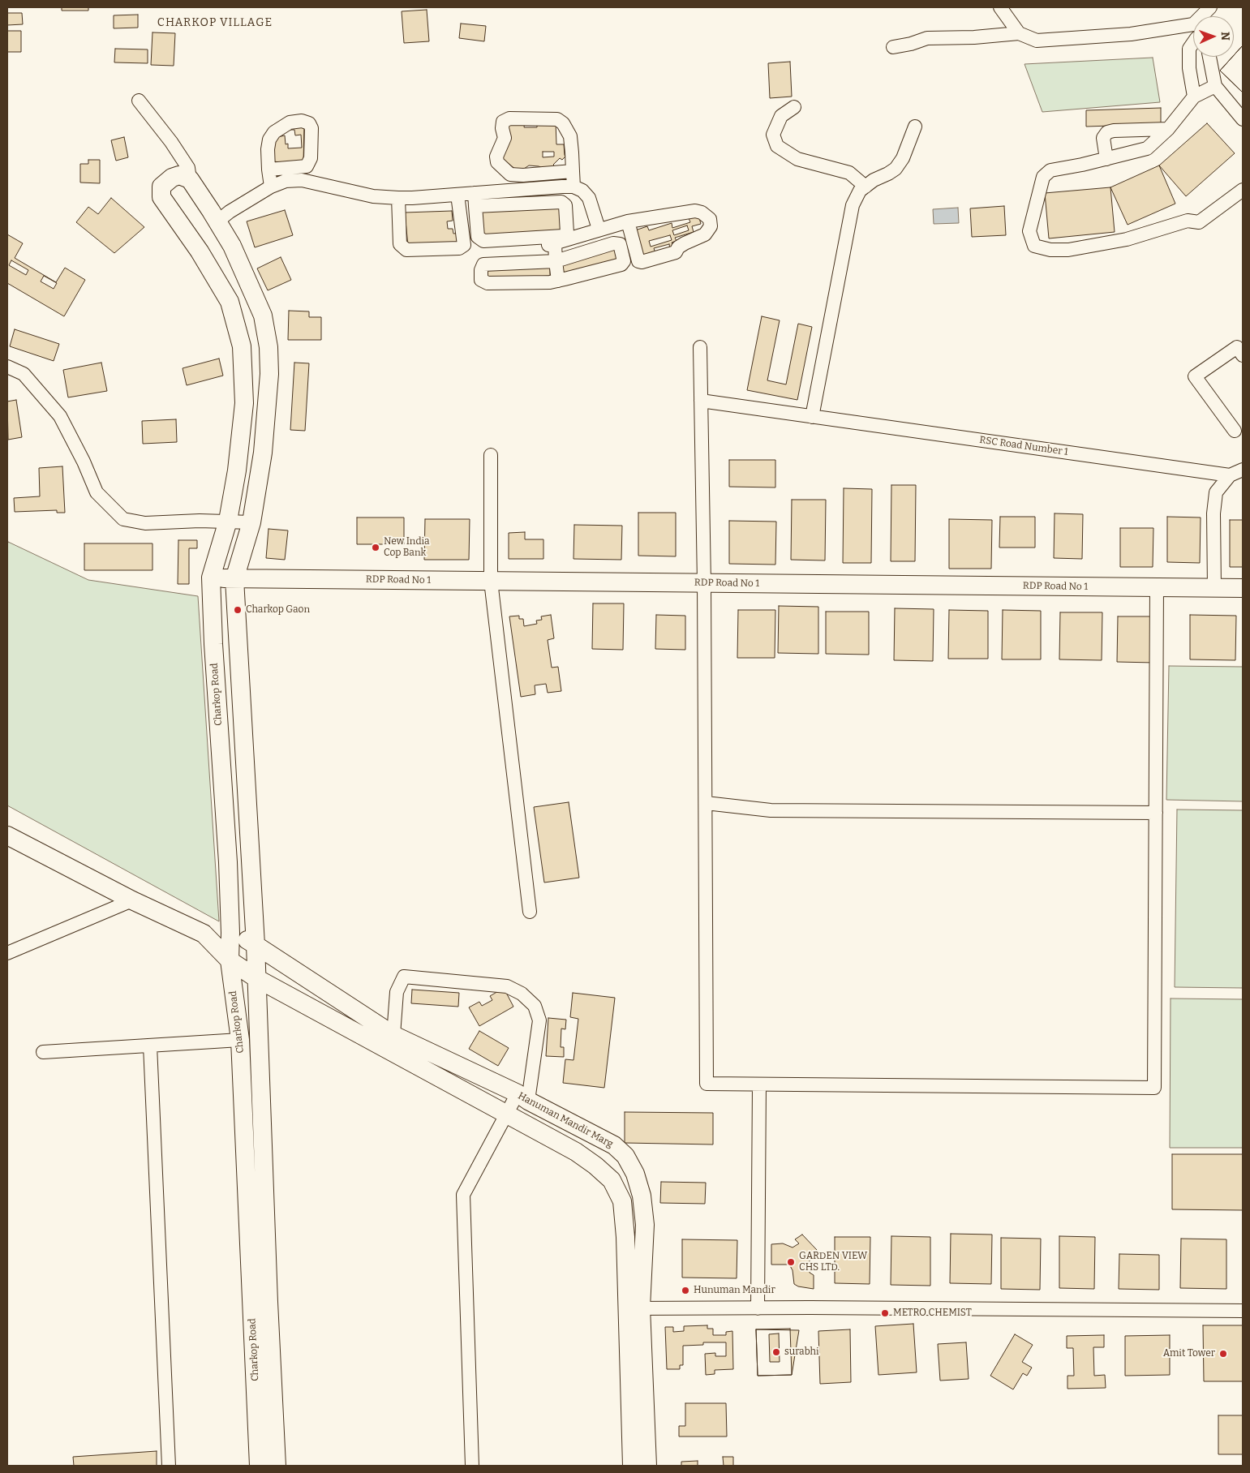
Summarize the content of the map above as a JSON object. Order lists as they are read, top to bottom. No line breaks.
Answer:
{"streets":{"street":["RSC Road Number 1","RDP Road No 1","Charkop Road","Hanuman Mandir Marg"]},"crossings":[["RDP Road No 1","Charkop Road"],["Charkop Road","Hanuman Mandir Marg"]],"districts":["CHARKOP VILLAGE"],"places":["New India Cop Bank","Charkop Gaon","GARDEN VIEW CHS LTD.","Hunuman Mandir","METRO CHEMIST","surabhi","Amit Tower"],"north":"right"}
